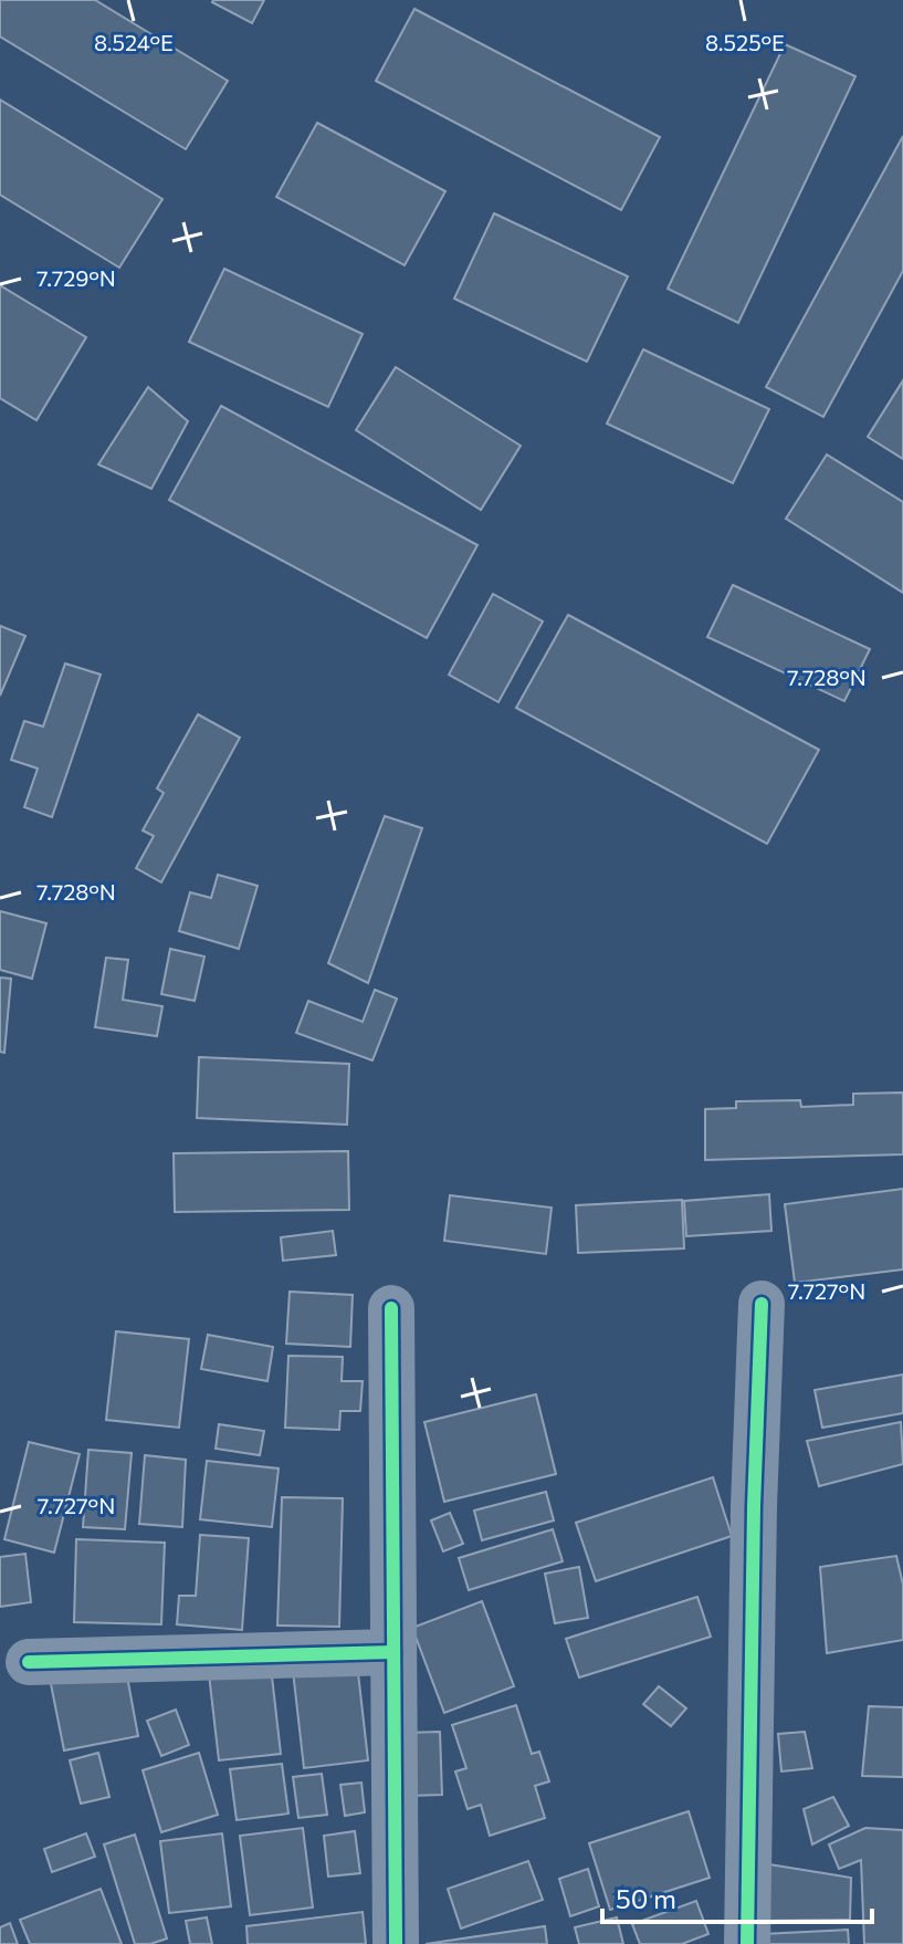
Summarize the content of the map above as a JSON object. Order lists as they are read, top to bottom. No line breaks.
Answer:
{"scale_bar":"50 m","coordinates":["8.524°E","8.525°E","7.729°N","7.728°N","7.727°N"]}
